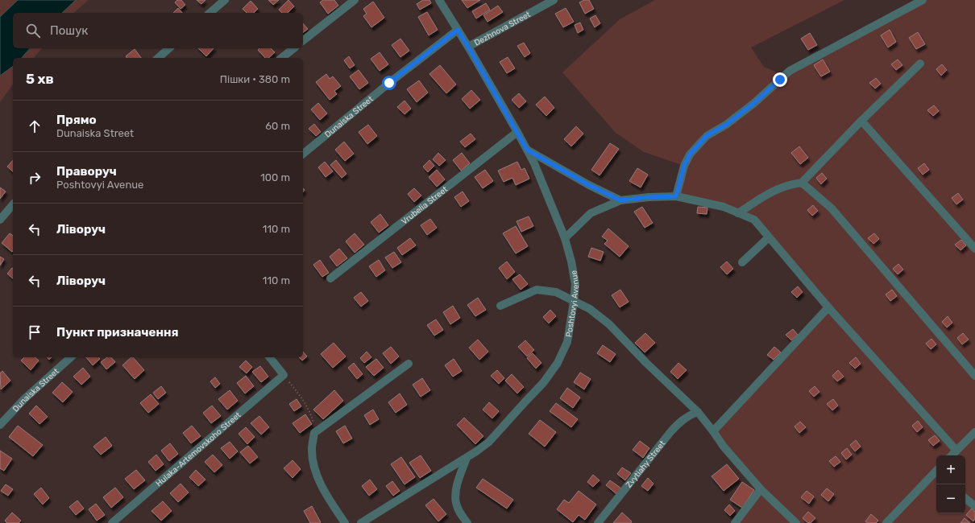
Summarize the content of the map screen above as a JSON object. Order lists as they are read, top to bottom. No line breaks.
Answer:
{"streets":{"street":["Dezhnova Street","Dunaiska Street","Vrubelia Street","Poshtovyi Avenue","Hulaka-Artemovskoho Street","Zvytiahy Street"]},"crossings":[["Dezhnova Street","Poshtovyi Avenue"],["Dunaiska Street","Poshtovyi Avenue"],["Vrubelia Street","Poshtovyi Avenue"]],"page":{"search":"Пошук","heading":["5 хв","Пішки · 380 m"],"list":[["Прямо","Dunaiska Street","60 m"],["Праворуч","Poshtovyi Avenue","100 m"],["Ліворуч","110 m"],["Ліворуч","110 m"],"Пункт призначення"],"map_buttons":["+","−"]}}
